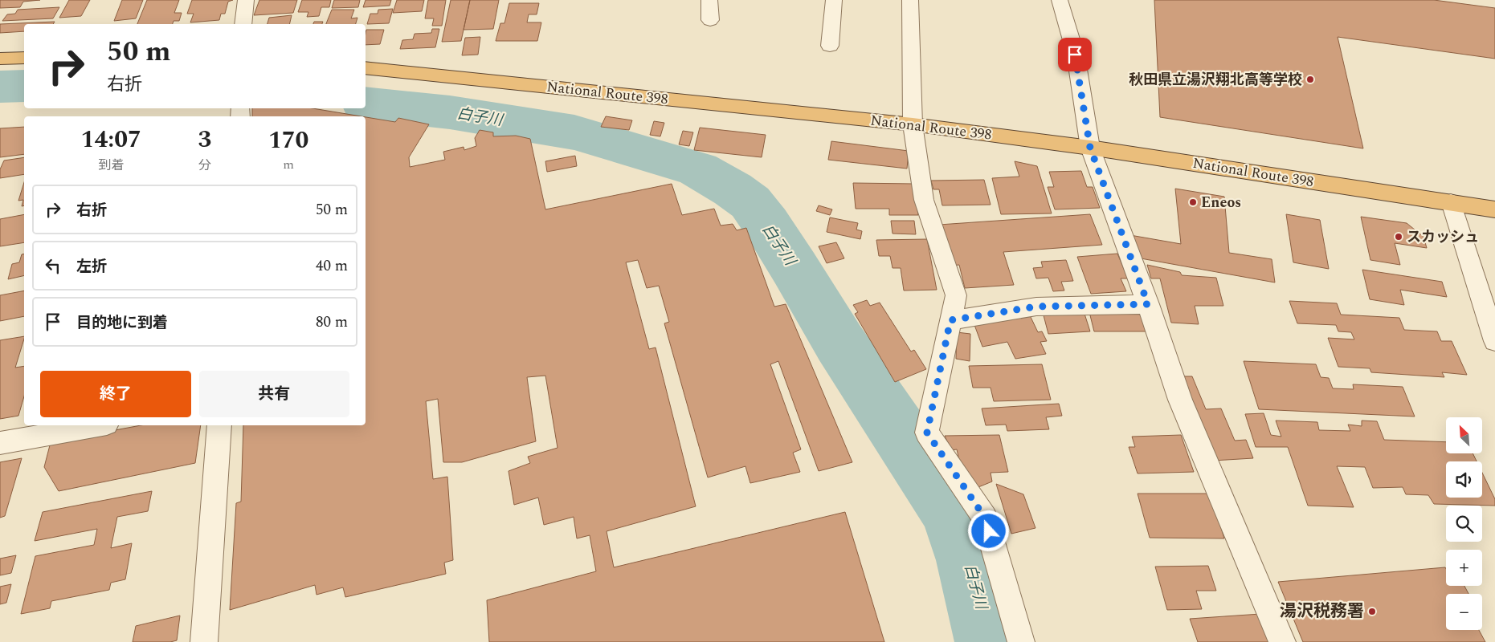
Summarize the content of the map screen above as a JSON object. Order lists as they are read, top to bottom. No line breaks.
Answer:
{"streets":{"highway":["National Route 398"]},"water":["白子川"],"places":["秋田県立湯沢翔北高等学校","Eneos","スカッシュ","湯沢税務署"],"north":"top left","page":{"turn":["50 m","右折"],"eta":["14:07","到着","3","分","170","m"],"list":[{"name":"右折","value":"50 m"},{"name":"左折","value":"40 m"},{"name":"目的地に到着","value":"80 m"}],"buttons":["終了","共有"],"map_buttons":["+","−"]}}
